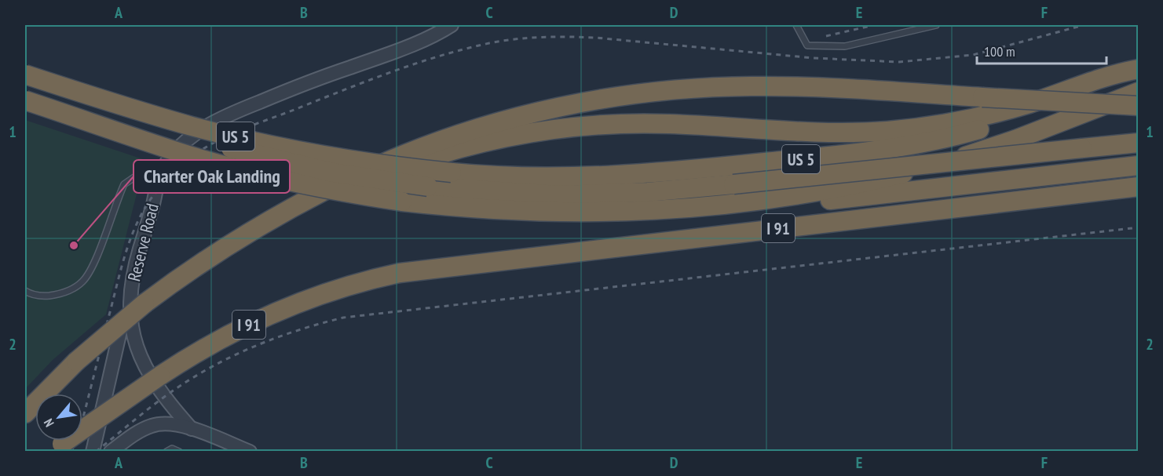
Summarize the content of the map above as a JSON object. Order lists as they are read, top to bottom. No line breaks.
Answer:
{"streets":{"highway":["US 5","I 91"],"street":["Reserve Road"]},"places":["Charter Oak Landing"],"scale_bar":"100 m","north":"bottom left","grid":{"columns":["A","B","C","D","E","F"],"rows":["1","2"]}}
